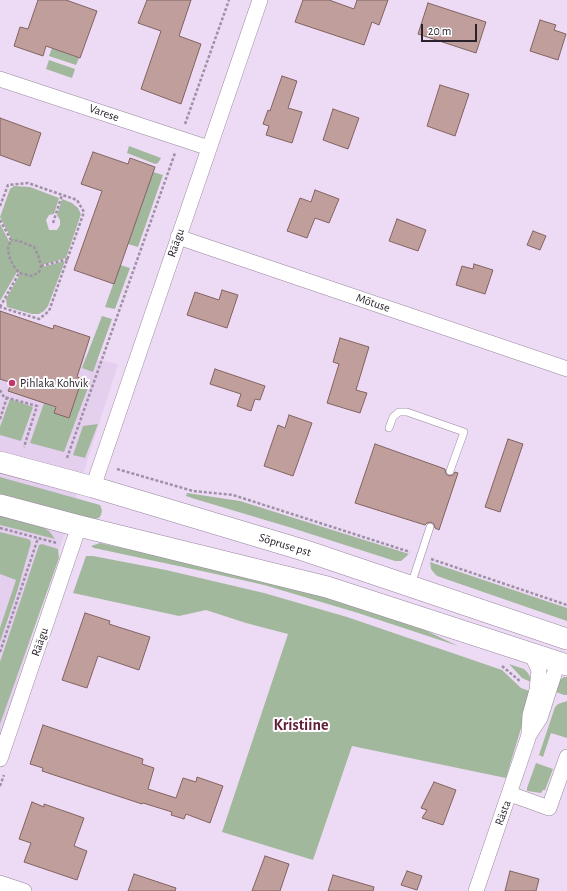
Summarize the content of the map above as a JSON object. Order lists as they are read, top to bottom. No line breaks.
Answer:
{"streets":{"main road":["Sõpruse pst"],"street":["Varese","Räägu","Mõtuse","Rästa"]},"crossings":[["Varese","Räägu"],["Räägu","Mõtuse"],["Räägu","Sõpruse pst"]],"districts":["Kristiine"],"places":["Pihlaka Kohvik"],"scale_bar":"20 m"}
